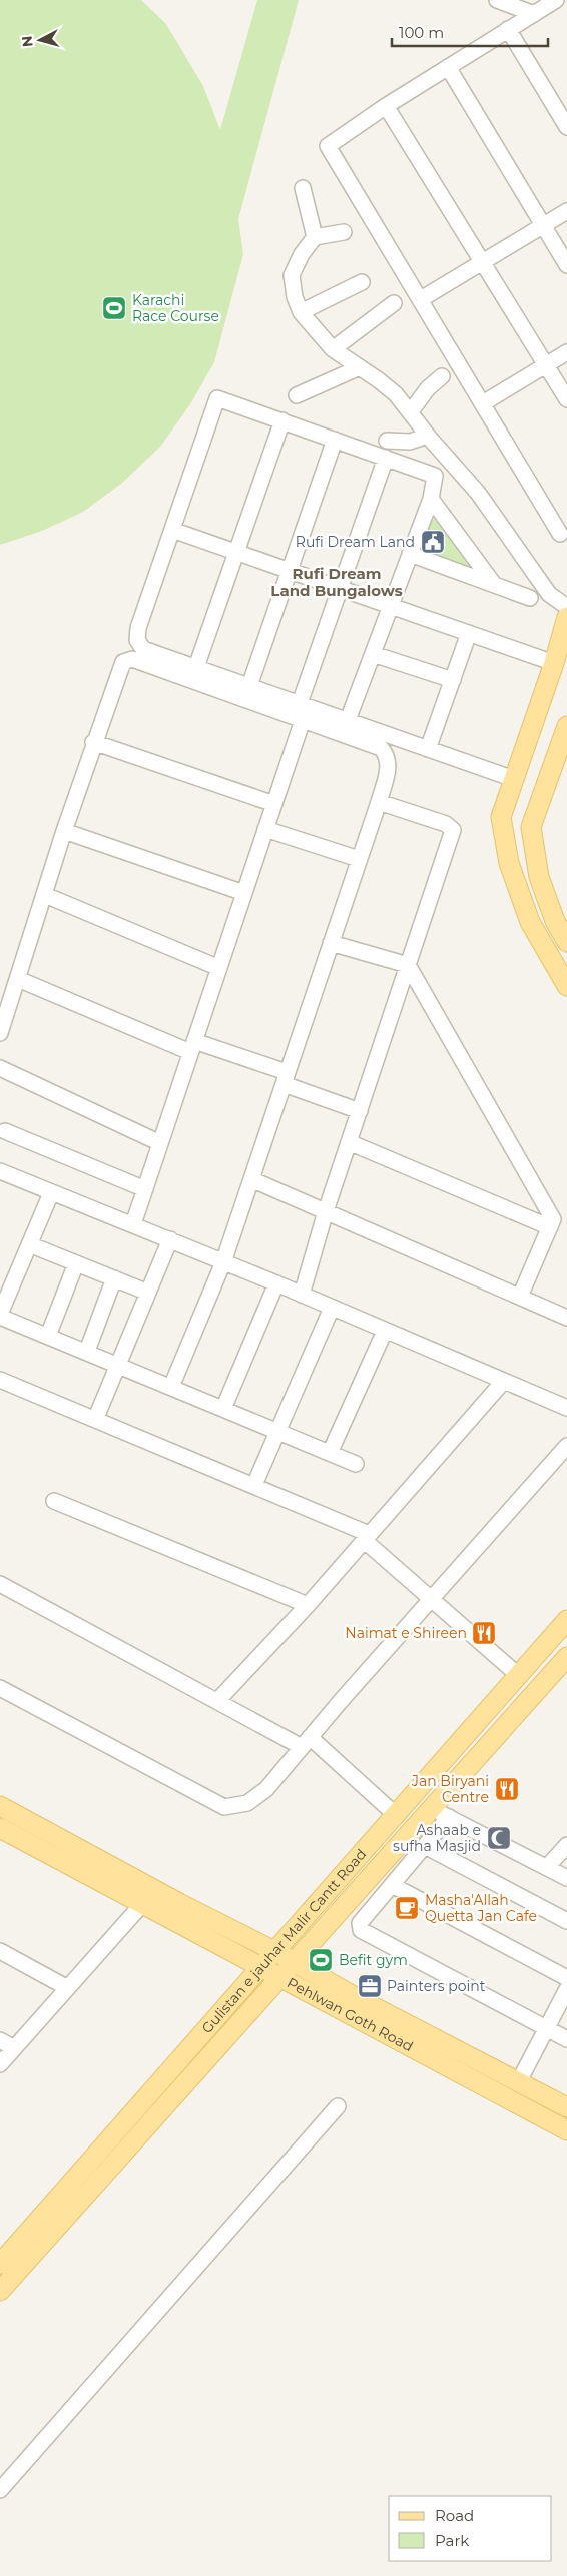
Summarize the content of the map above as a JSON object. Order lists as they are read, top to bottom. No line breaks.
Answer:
{"streets":{"main road":["Gulistan e jauhar Malir Cantt Road","Pehlwan Goth Road"]},"crossings":[["Gulistan e jauhar Malir Cantt Road","Pehlwan Goth Road"]],"districts":["Rufi Dream Land Bungalows"],"places":{"sports":["Karachi Race Course","Befit gym"],"public building":["Rufi Dream Land"],"restaurant":["Naimat e Shireen","Jan Biryani Centre"],"mosque":["Ashaab e sufha Masjid"],"cafe":["Masha'Allah Quetta Jan Cafe"],"office":["Painters point"]},"legend":["Road","Park"],"scale_bar":"100 m","north":"left"}
